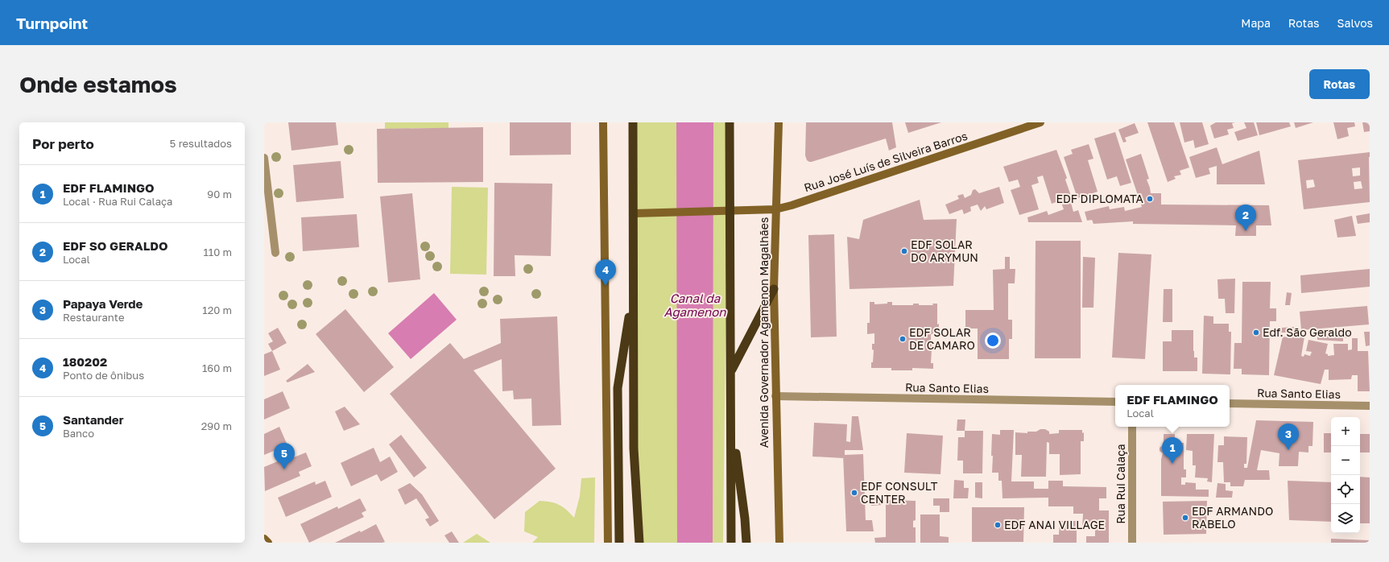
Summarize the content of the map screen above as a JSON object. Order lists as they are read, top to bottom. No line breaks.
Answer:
{"streets":{"main road":["Rua José Luís de Silveira Barros","Avenida Governador Agamenon Magalhães"],"street":["Rua Santo Elias","Rua Rui Calaça"]},"crossings":[["Rua José Luís de Silveira Barros","Avenida Governador Agamenon Magalhães"],["Avenida Governador Agamenon Magalhães","Rua Santo Elias"]],"water":["Canal da Agamenon"],"places":["EDF DIPLOMATA","EDF SOLAR DO ARYMUN","Edf. São Geraldo","EDF SOLAR DE CAMARO","EDF CONSULT CENTER","EDF ARMANDO RABELO","EDF ANAI VILLAGE"],"page":{"header":"Turnpoint","nav":["Mapa","Rotas","Salvos"],"buttons":"Rotas","title":"Onde estamos","heading":["Por perto","5 resultados"],"list":[{"mark":"1","name":"EDF FLAMINGO","note":"Local · Rua Rui Calaça","value":"90 m"},{"mark":"2","name":"EDF SO GERALDO","note":"Local","value":"110 m"},{"mark":"3","name":"Papaya Verde","note":"Restaurante","value":"120 m"},{"mark":"4","name":"180202","note":"Ponto de ônibus","value":"160 m"},{"mark":"5","name":"Santander","note":"Banco","value":"290 m"}],"pins":["2","4","3","1","5"],"popup":["EDF FLAMINGO","Local"],"map_buttons":["+","−"]}}
